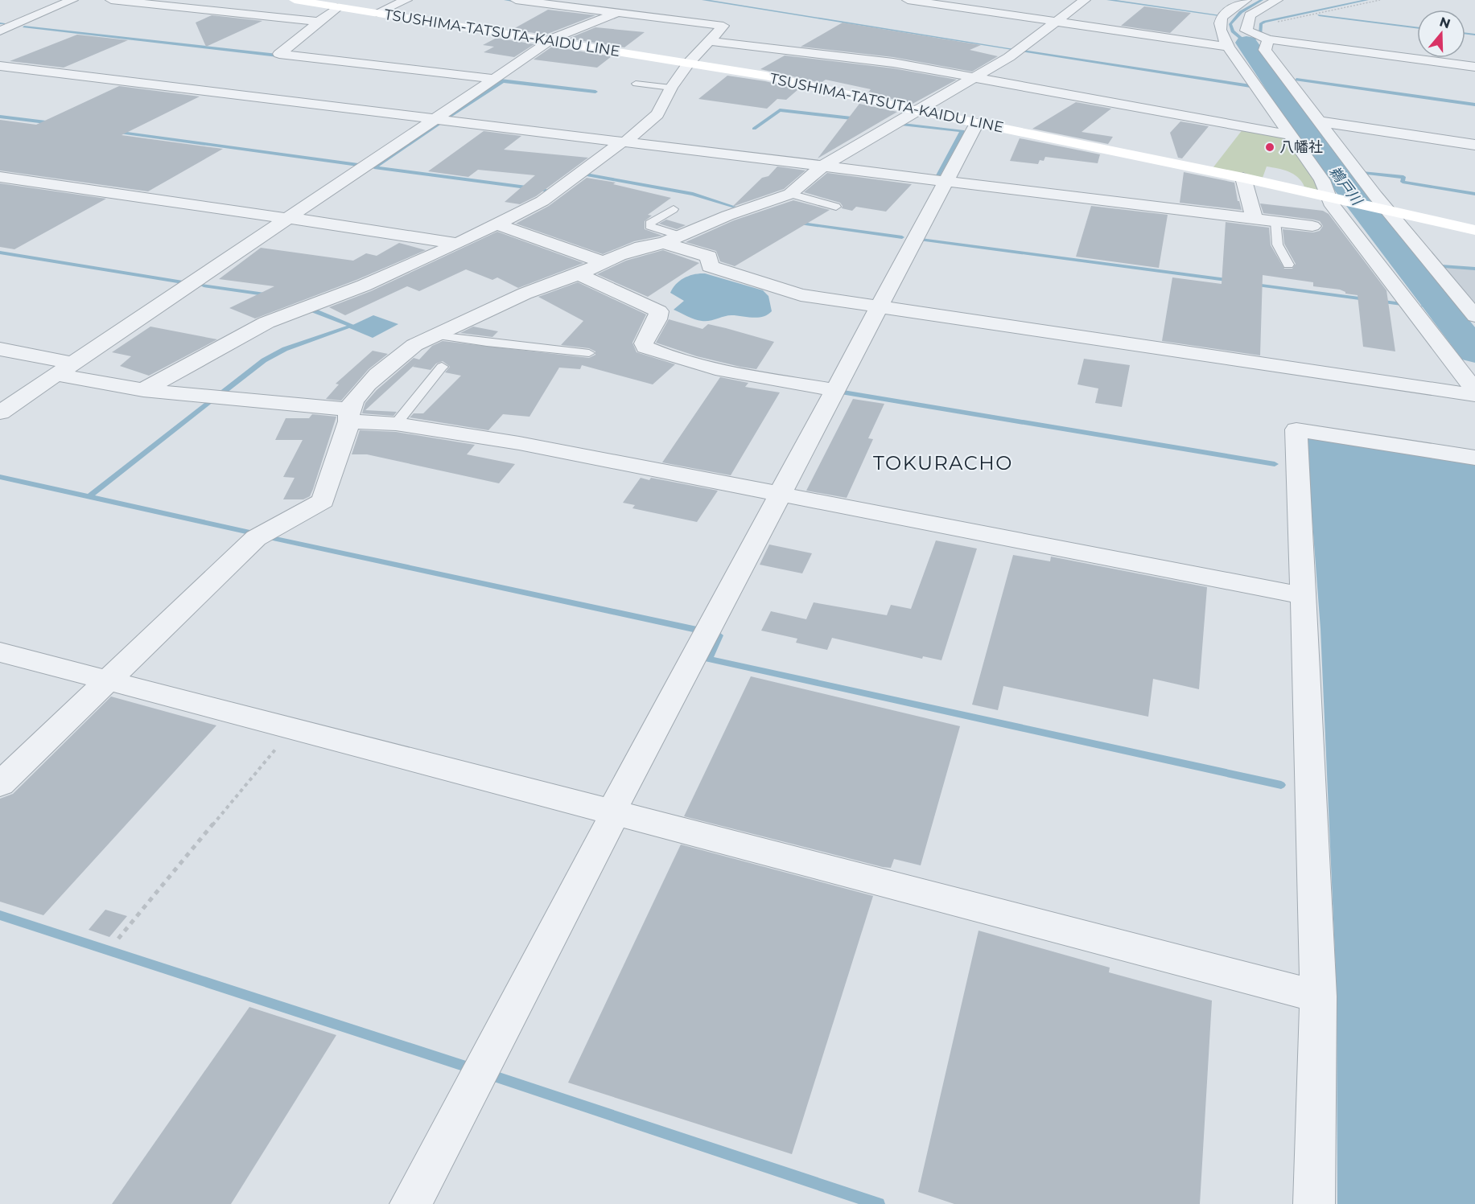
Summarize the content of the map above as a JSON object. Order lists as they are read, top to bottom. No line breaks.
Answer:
{"streets":{"main road":["TSUSHIMA-TATSUTA-KAIDU LINE"]},"districts":["TOKURACHO"],"water":["鵜戸川"],"places":["八幡社"],"north":"top"}
